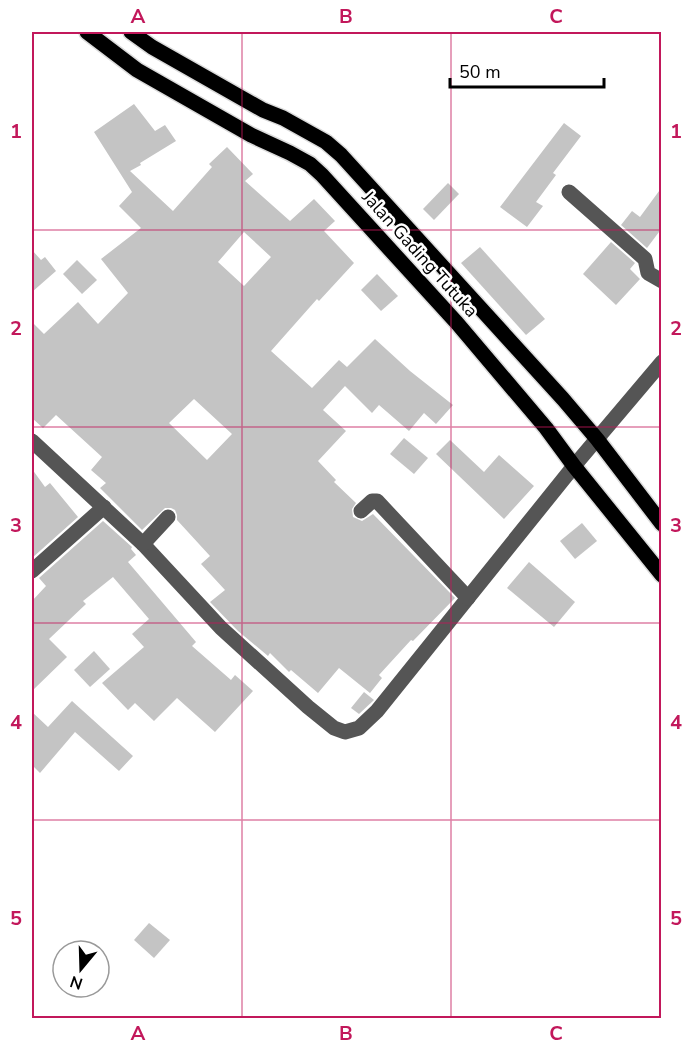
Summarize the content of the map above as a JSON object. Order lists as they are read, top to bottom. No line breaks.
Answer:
{"streets":{"main road":["Jalan Gading Tutuka"]},"scale_bar":"50 m","north":"bottom","grid":{"columns":["A","B","C"],"rows":["1","2","3","4","5"]}}
